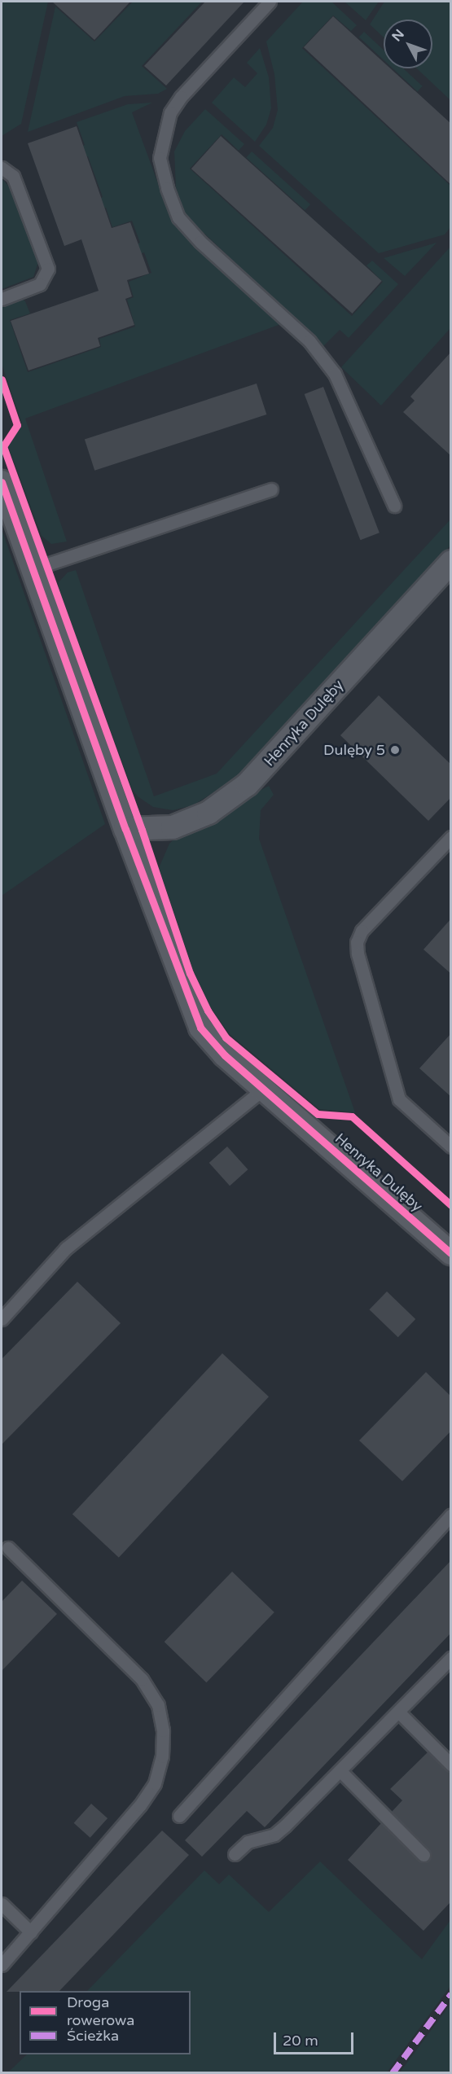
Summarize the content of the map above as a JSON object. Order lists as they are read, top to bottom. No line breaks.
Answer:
{"streets":{"street":["Henryka Dulęby"]},"places":["Dulęby 5"],"legend":["Droga rowerowa","Ścieżka"],"scale_bar":"20 m","north":"top left"}
